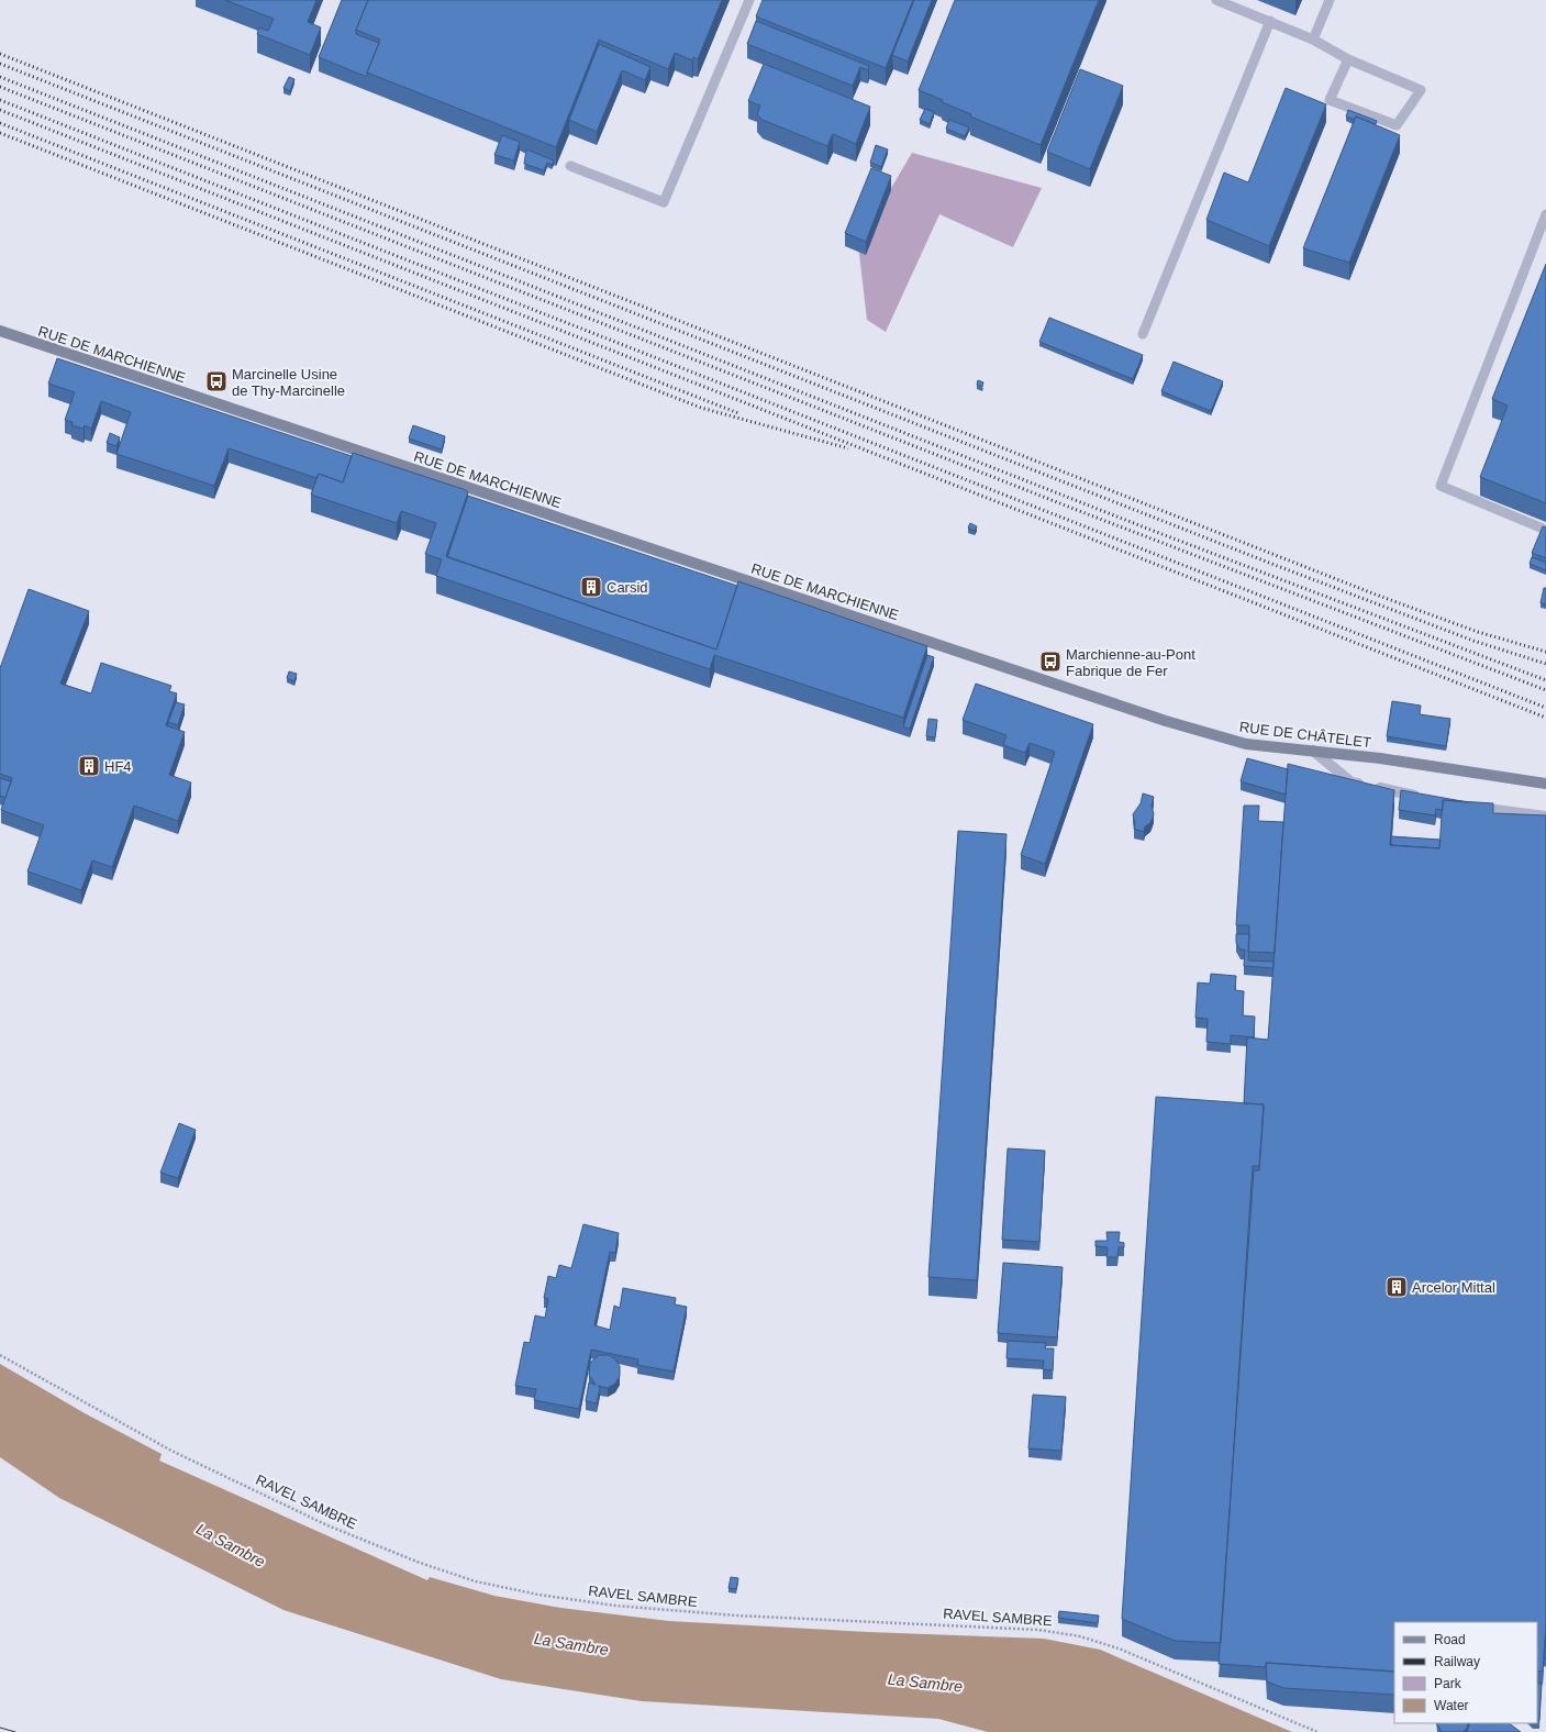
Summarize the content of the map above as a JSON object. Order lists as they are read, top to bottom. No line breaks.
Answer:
{"streets":{"main road":["RUE DE MARCHIENNE","RUE DE CHÂTELET"],"path":["RAVEL SAMBRE"]},"crossings":[["RUE DE MARCHIENNE","RUE DE CHÂTELET"]],"water":["La Sambre"],"places":{"bus stop":["Marcinelle Usine de Thy-Marcinelle","Marchienne-au-Pont Fabrique de Fer"],"building":["Carsid","HF4","Arcelor Mittal"]},"legend":["Road","Railway","Park","Water"]}
